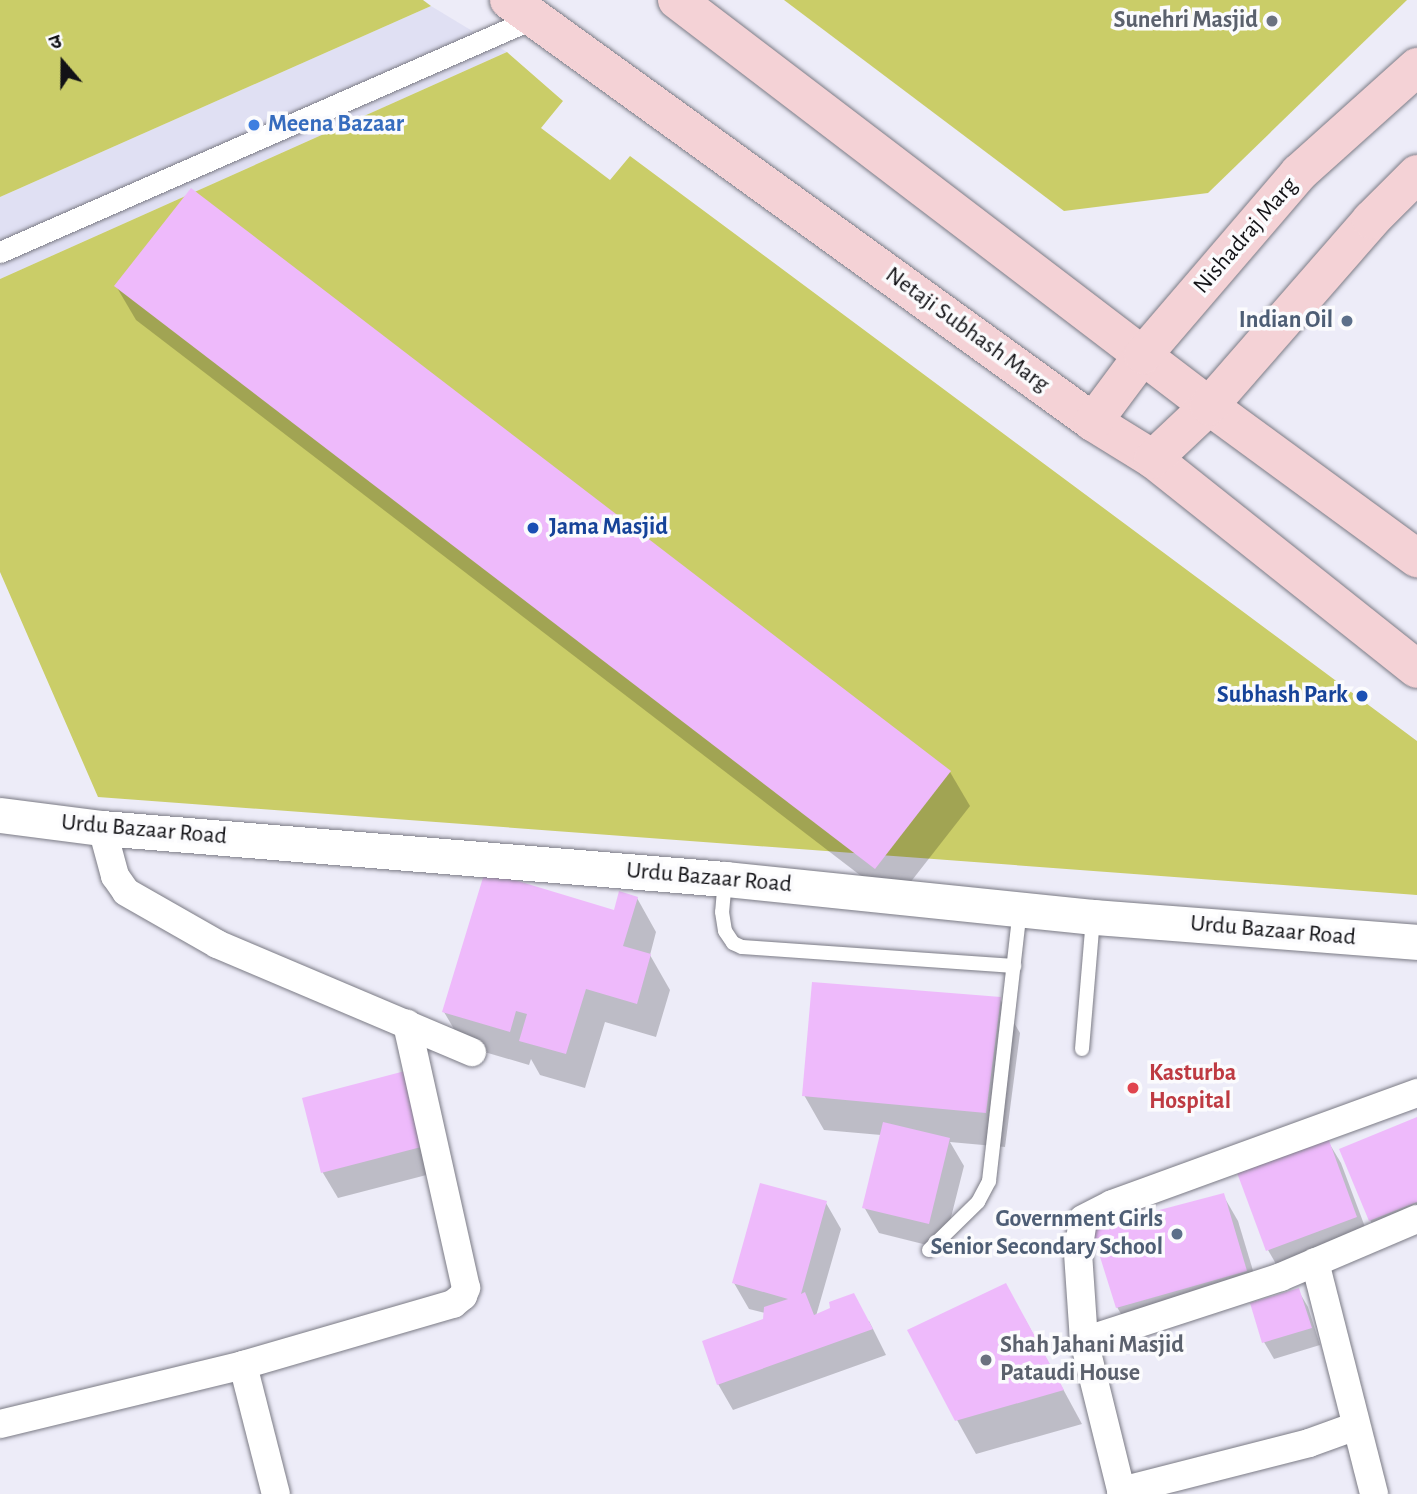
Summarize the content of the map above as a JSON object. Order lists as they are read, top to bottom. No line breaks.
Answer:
{"streets":{"main road":["Nishadraj Marg","Netaji Subhash Marg"],"street":["Urdu Bazaar Road"]},"crossings":[["Nishadraj Marg","Netaji Subhash Marg"]],"places":["Sunehri Masjid","Meena Bazaar","Indian Oil","Jama Masjid","Subhash Park","Kasturba Hospital","Government Girls Senior Secondary School","Shah Jahani Masjid Pataudi House"],"north":"top"}
